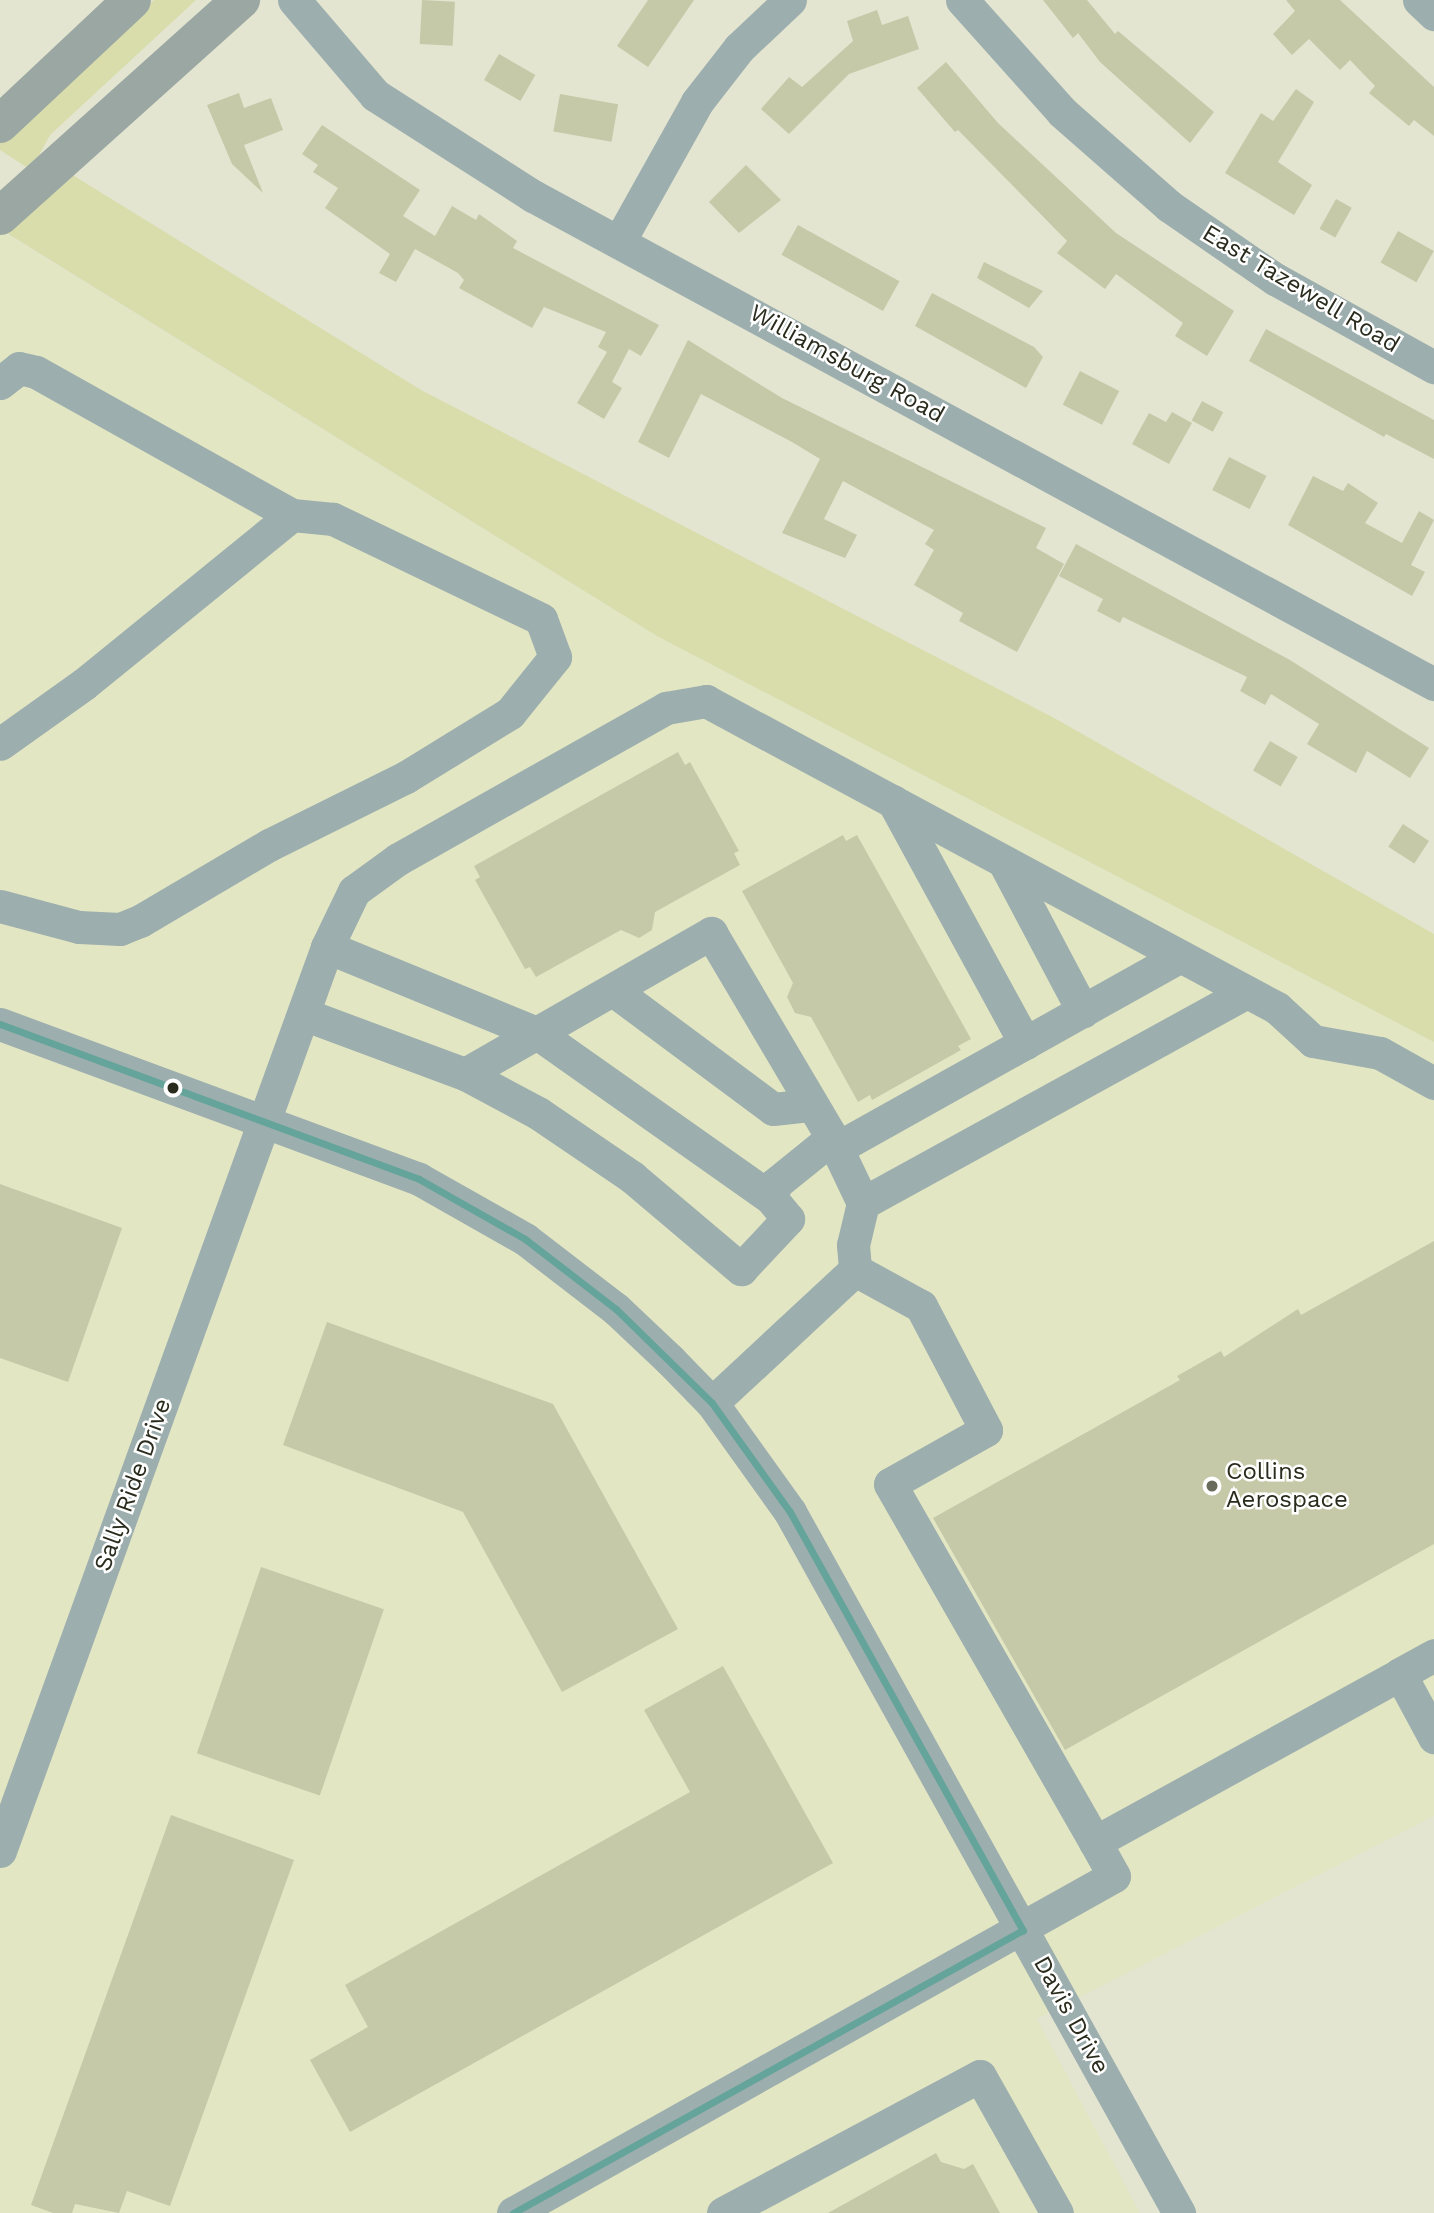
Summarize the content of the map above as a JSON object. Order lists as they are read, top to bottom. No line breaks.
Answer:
{"streets":{"street":["East Tazewell Road","Williamsburg Road","Sally Ride Drive","Davis Drive"]},"crossings":[["Sally Ride Drive","Davis Drive"]],"places":["Collins Aerospace"]}
